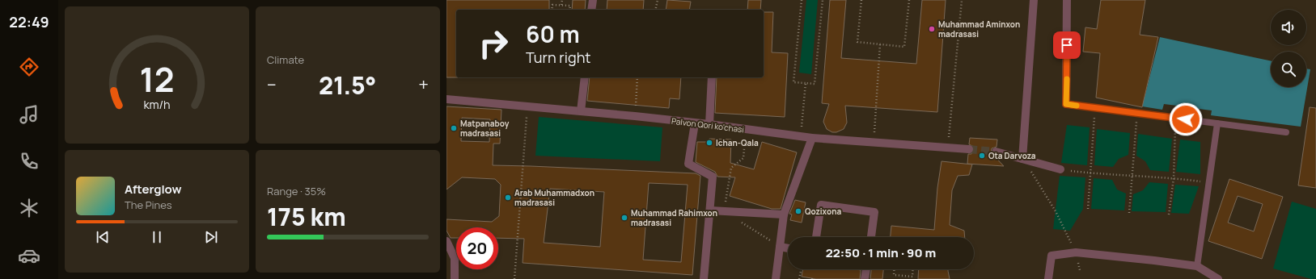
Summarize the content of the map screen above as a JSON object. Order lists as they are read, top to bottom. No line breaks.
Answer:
{"streets":{"street":["Palvon Qori ko'chasi"]},"places":["Muhammad Aminxon madrasasi","Matpanaboy madrasasi","Ichan-Qala","Ota Darvoza","Arab Muhammadxon madrasasi","Qozixona","Muhammad Rahimxon madrasasi"],"page":{"tabs":"22:49","tile":["Climate",["Range · 35%","175 km"]],"turn":["60 m","Turn right"],"heat":["−","21.5°","+"],"song":["Afterglow","The Pines"],"limit":"20","trip":"22:50 · 1 min · 90 m","gauge":["12","km/h"]}}
